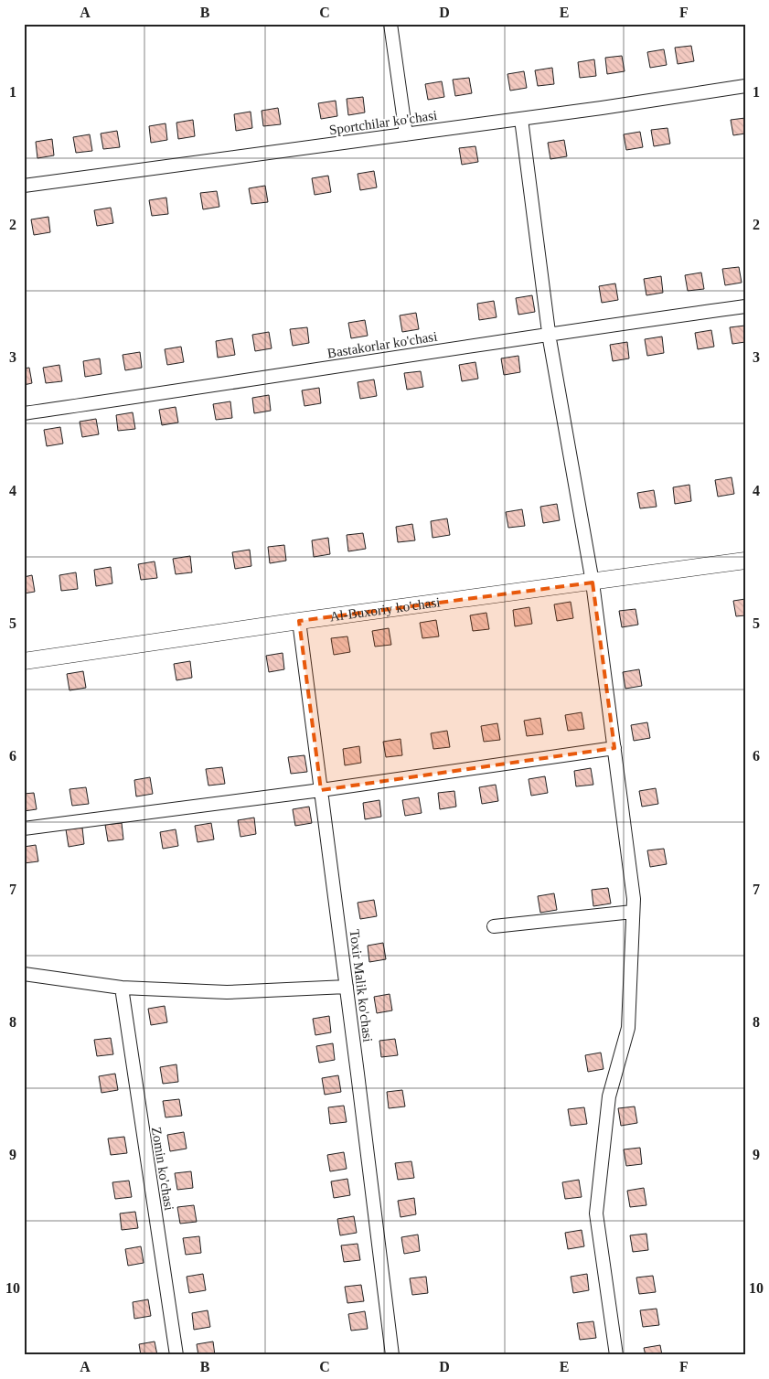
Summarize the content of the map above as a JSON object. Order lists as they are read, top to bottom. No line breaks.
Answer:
{"streets":{"street":["Sportchilar ko'chasi","Bastakorlar ko'chasi","Al-Buxoriy ko'chasi","Toxir Malik ko'chasi","Zomin ko'chasi"]},"crossings":[["Al-Buxoriy ko'chasi","Toxir Malik ko'chasi"]],"grid":{"columns":["A","B","C","D","E","F"],"rows":["1","2","3","4","5","6","7","8","9","10"]}}
